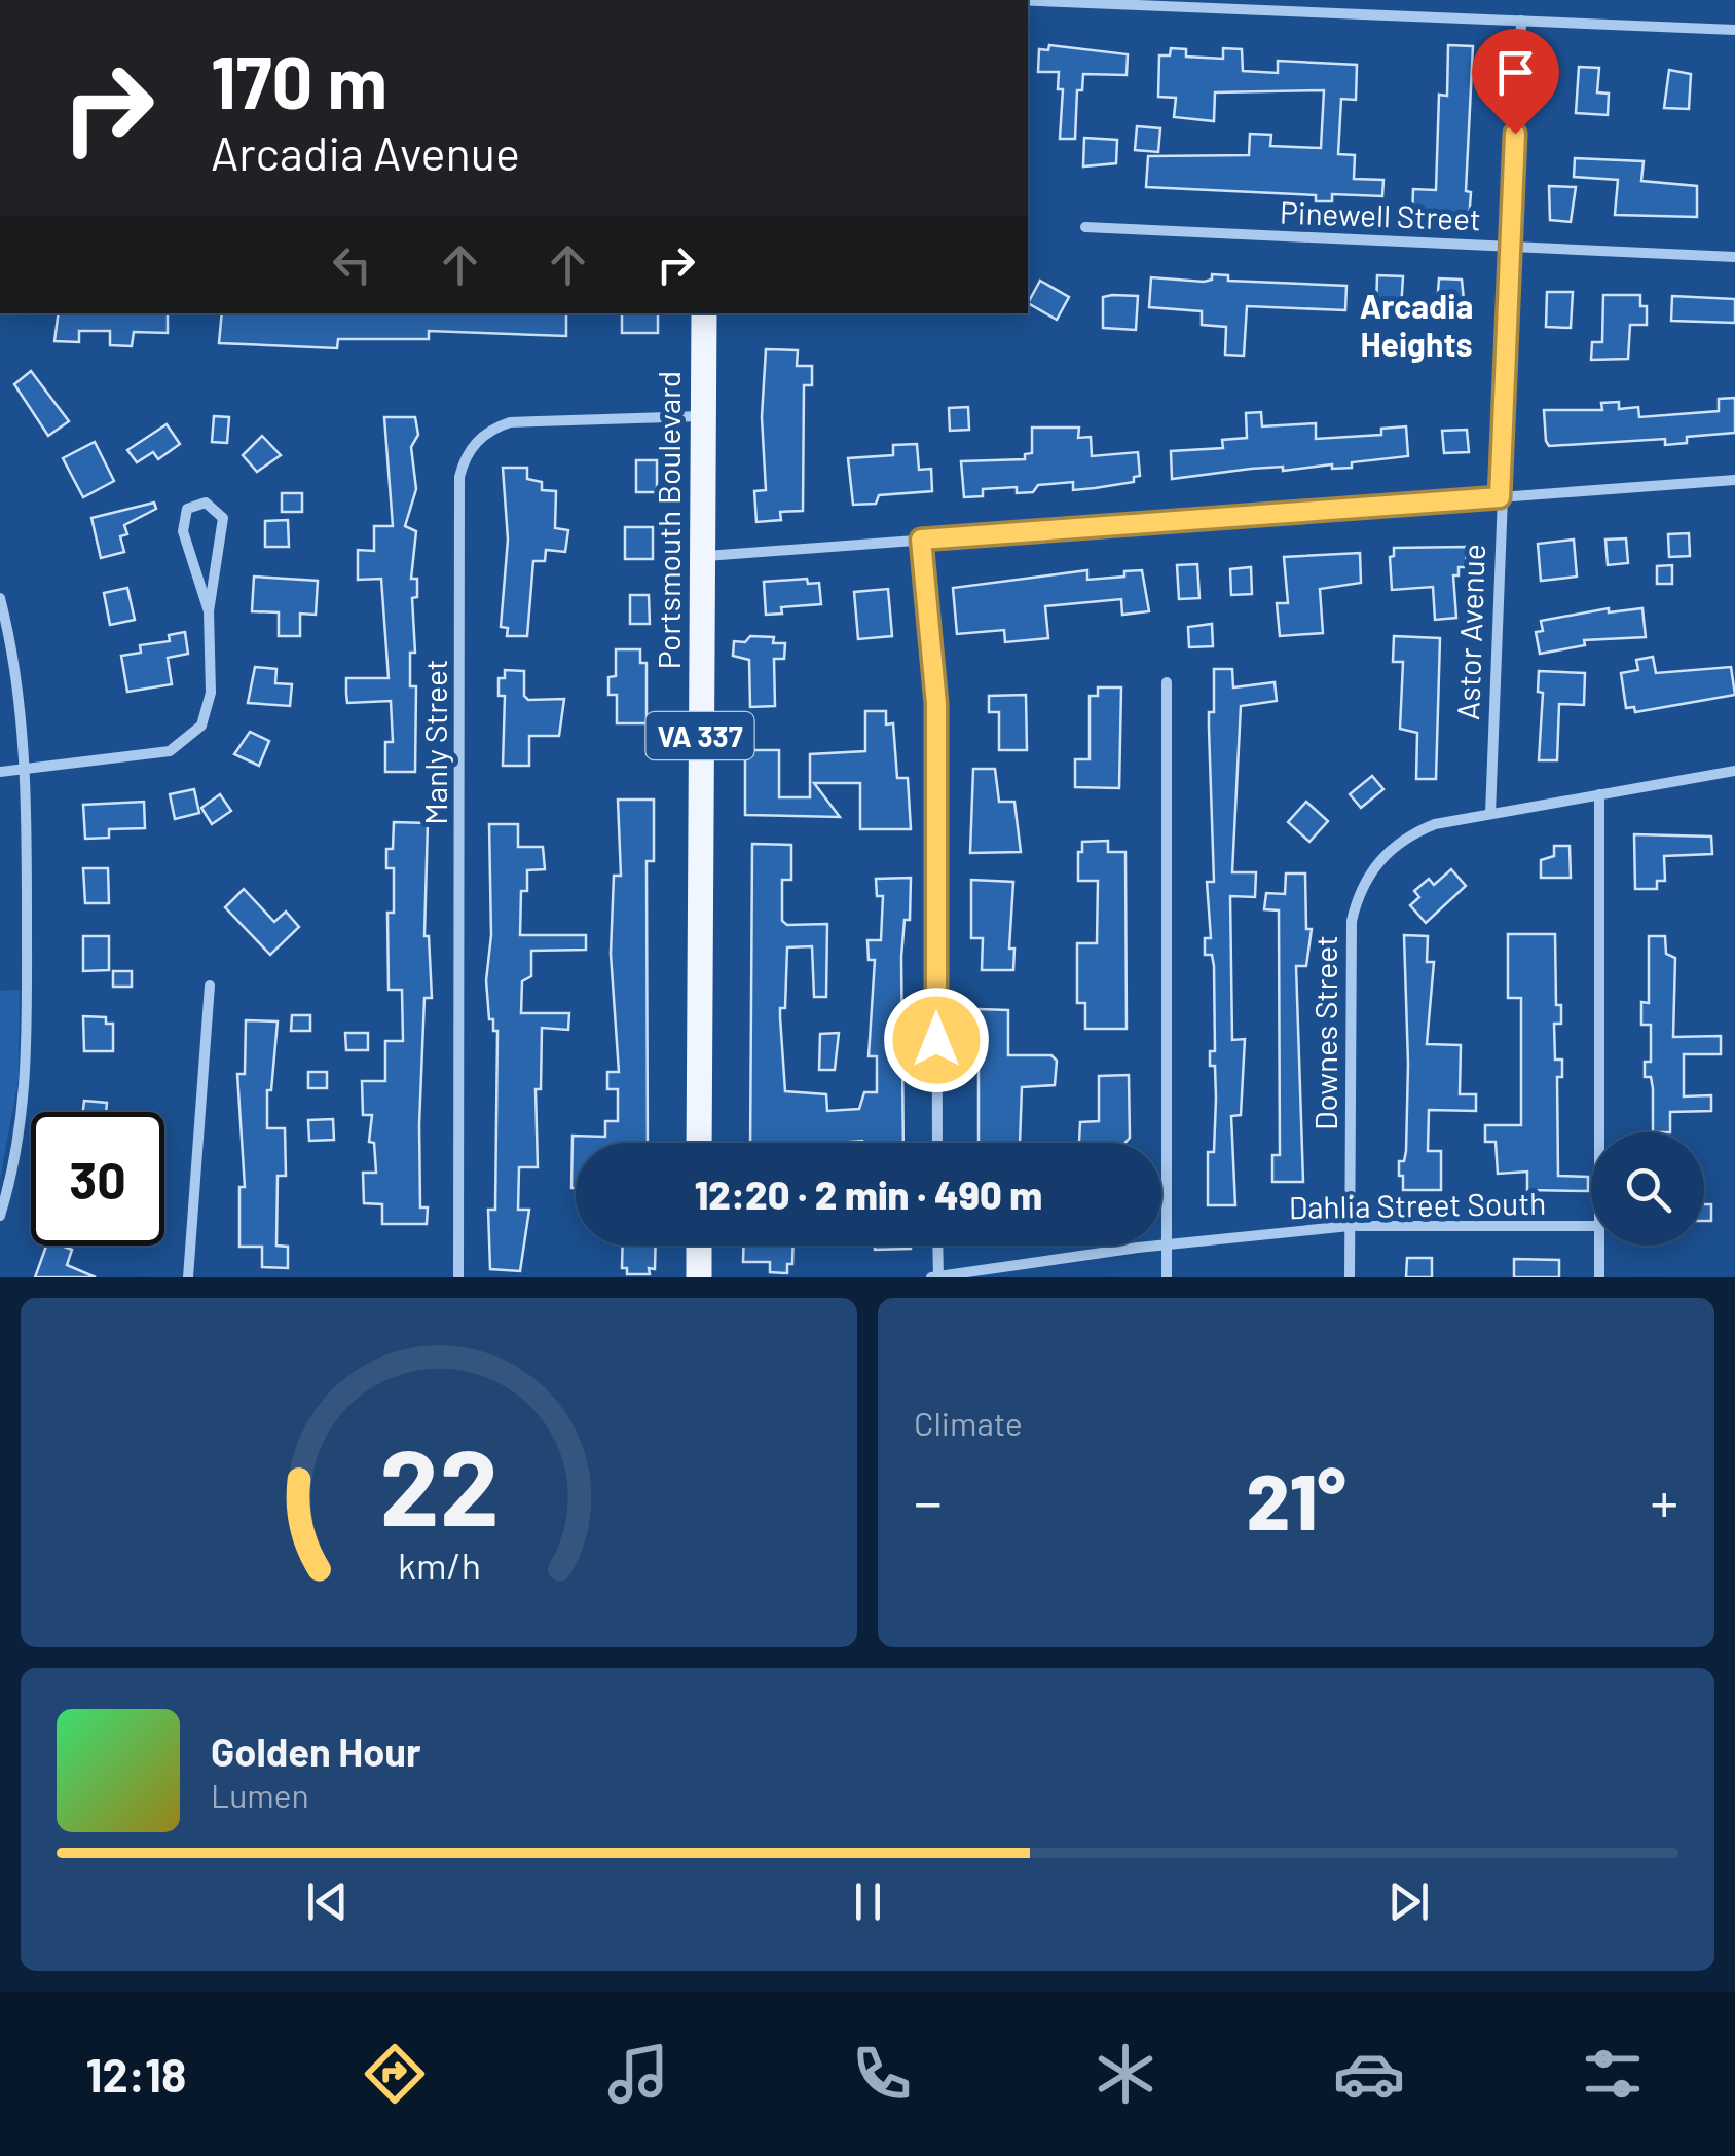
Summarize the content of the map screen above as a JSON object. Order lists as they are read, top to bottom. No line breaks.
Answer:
{"streets":{"main road":["Portsmouth Boulevard","VA 337"],"street":["Pinewell Street","Astor Avenue","Manly Street","Downes Street","Dahlia Street South"]},"crossings":[["Pinewell Street","Astor Avenue"],["Portsmouth Boulevard","Manly Street"],["Astor Avenue","Downes Street"],["Downes Street","Dahlia Street South"]],"districts":["Arcadia Heights"],"page":{"turn":["170 m","Arcadia Avenue"],"limit":"30","trip":"12:20 · 2 min · 490 m","tile":"Climate","heat":["−","21°","+"],"song":["Golden Hour","Lumen"],"tabs":"12:18","gauge":["22","km/h"]}}
